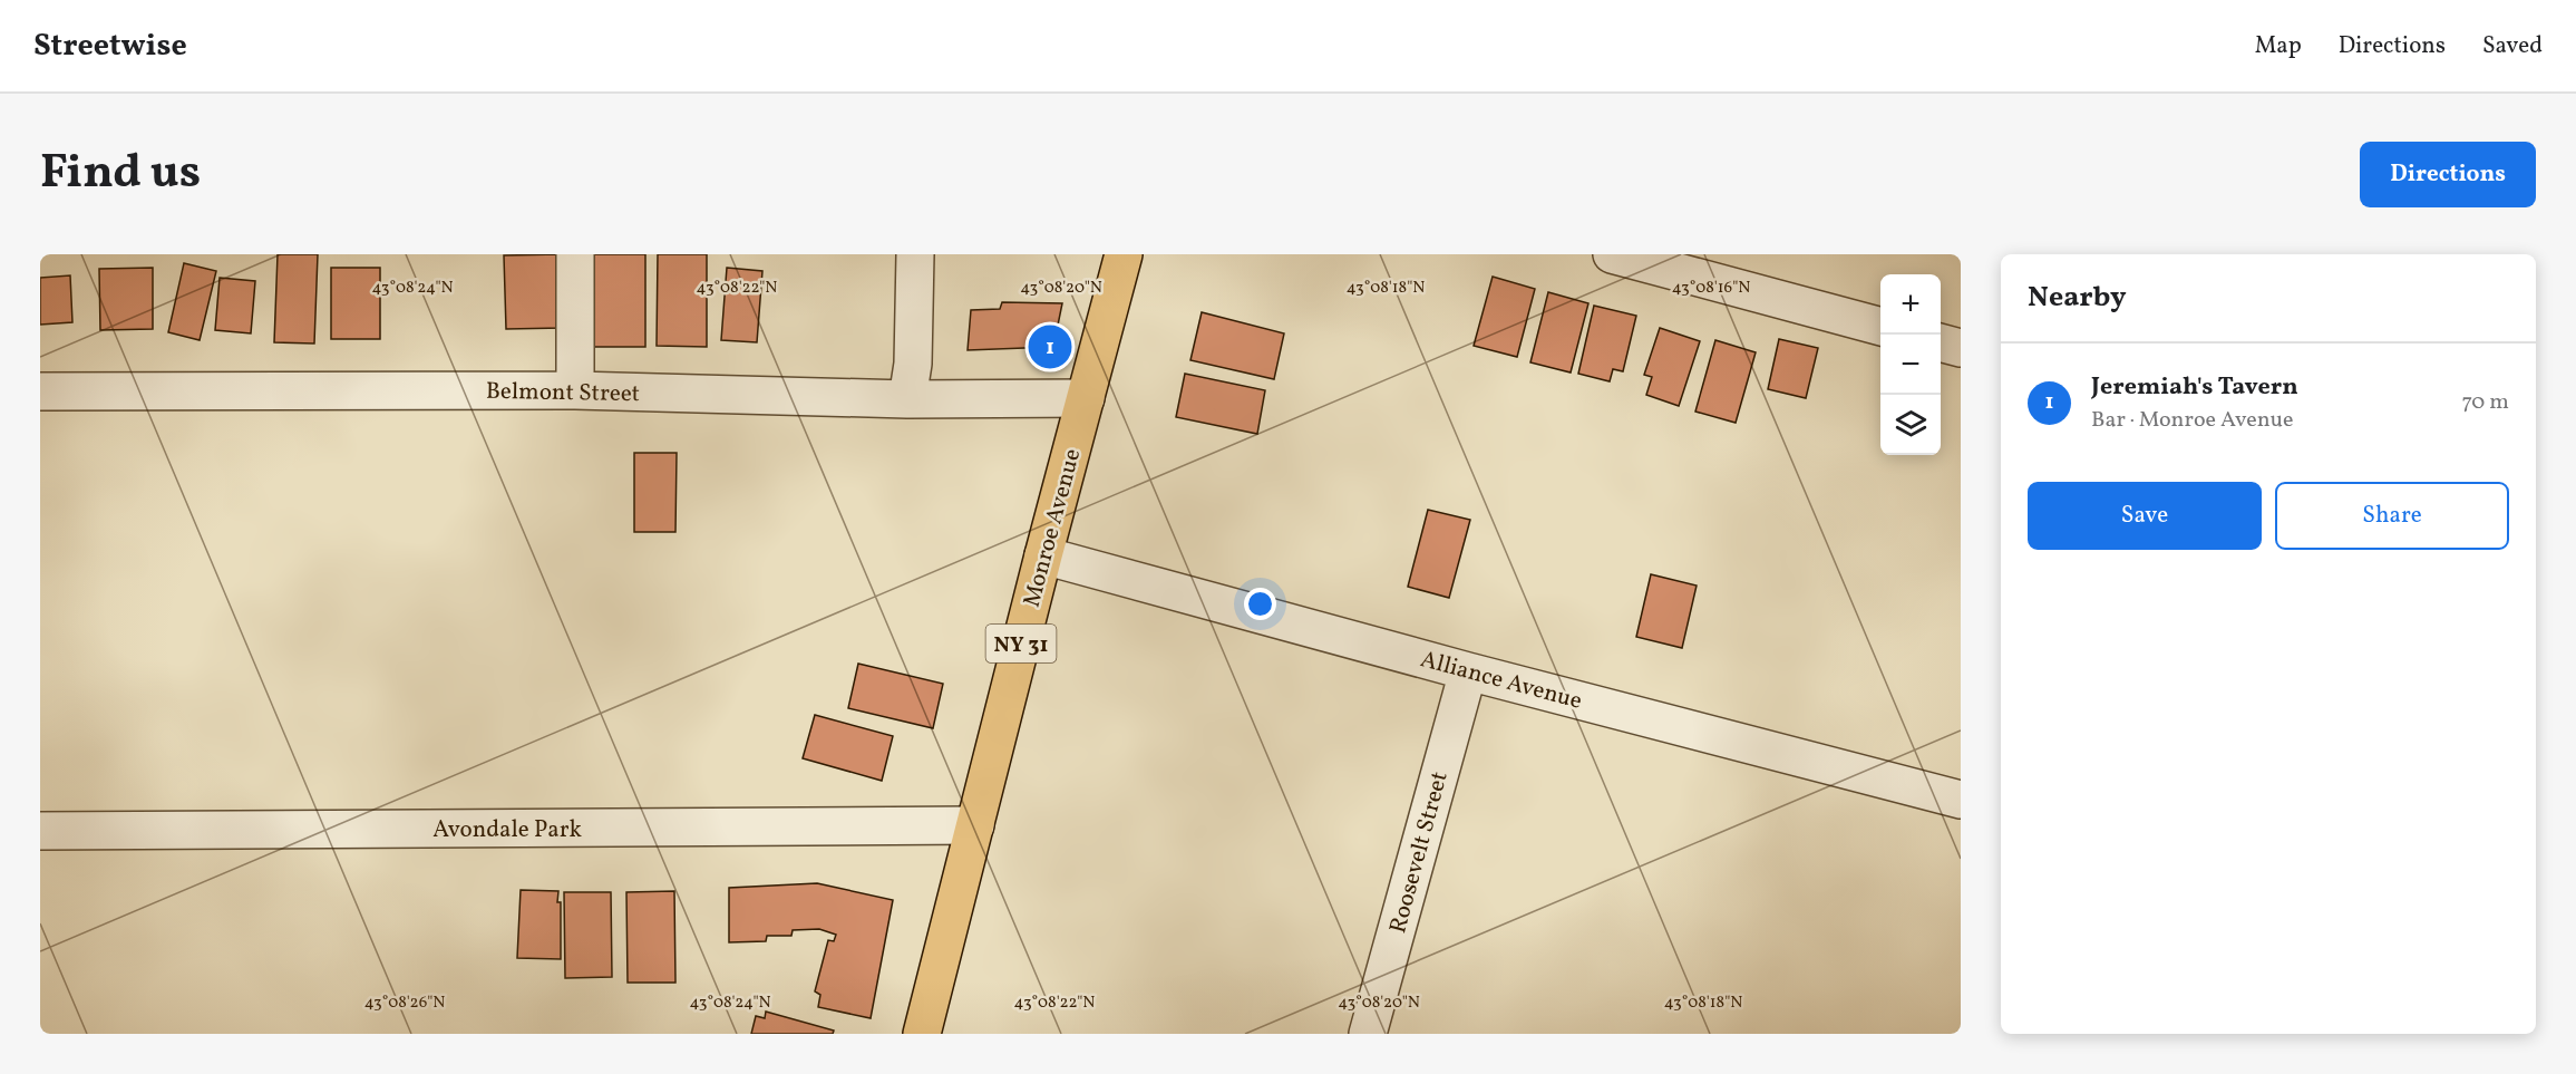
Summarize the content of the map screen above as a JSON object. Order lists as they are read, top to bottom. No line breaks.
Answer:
{"streets":{"main road":["Monroe Avenue","NY 31"],"street":["Belmont Street","Alliance Avenue","Avondale Park","Roosevelt Street"]},"crossings":[["Belmont Street","Monroe Avenue"],["Monroe Avenue","Alliance Avenue"],["Monroe Avenue","Avondale Park"],["Alliance Avenue","Roosevelt Street"]],"page":{"header":"Streetwise","nav":["Map","Directions","Saved"],"title":"Find us","buttons":["Directions",["Save","Share"]],"heading":"Nearby","map_buttons":["+","−"],"pins":"1","list":[{"mark":"1","name":"Jeremiah's Tavern","note":"Bar · Monroe Avenue","value":"70 m"}]},"coordinates":["43°08'24\"N","43°08'22\"N","43°08'20\"N","43°08'18\"N","43°08'16\"N","43°08'26\"N"]}
